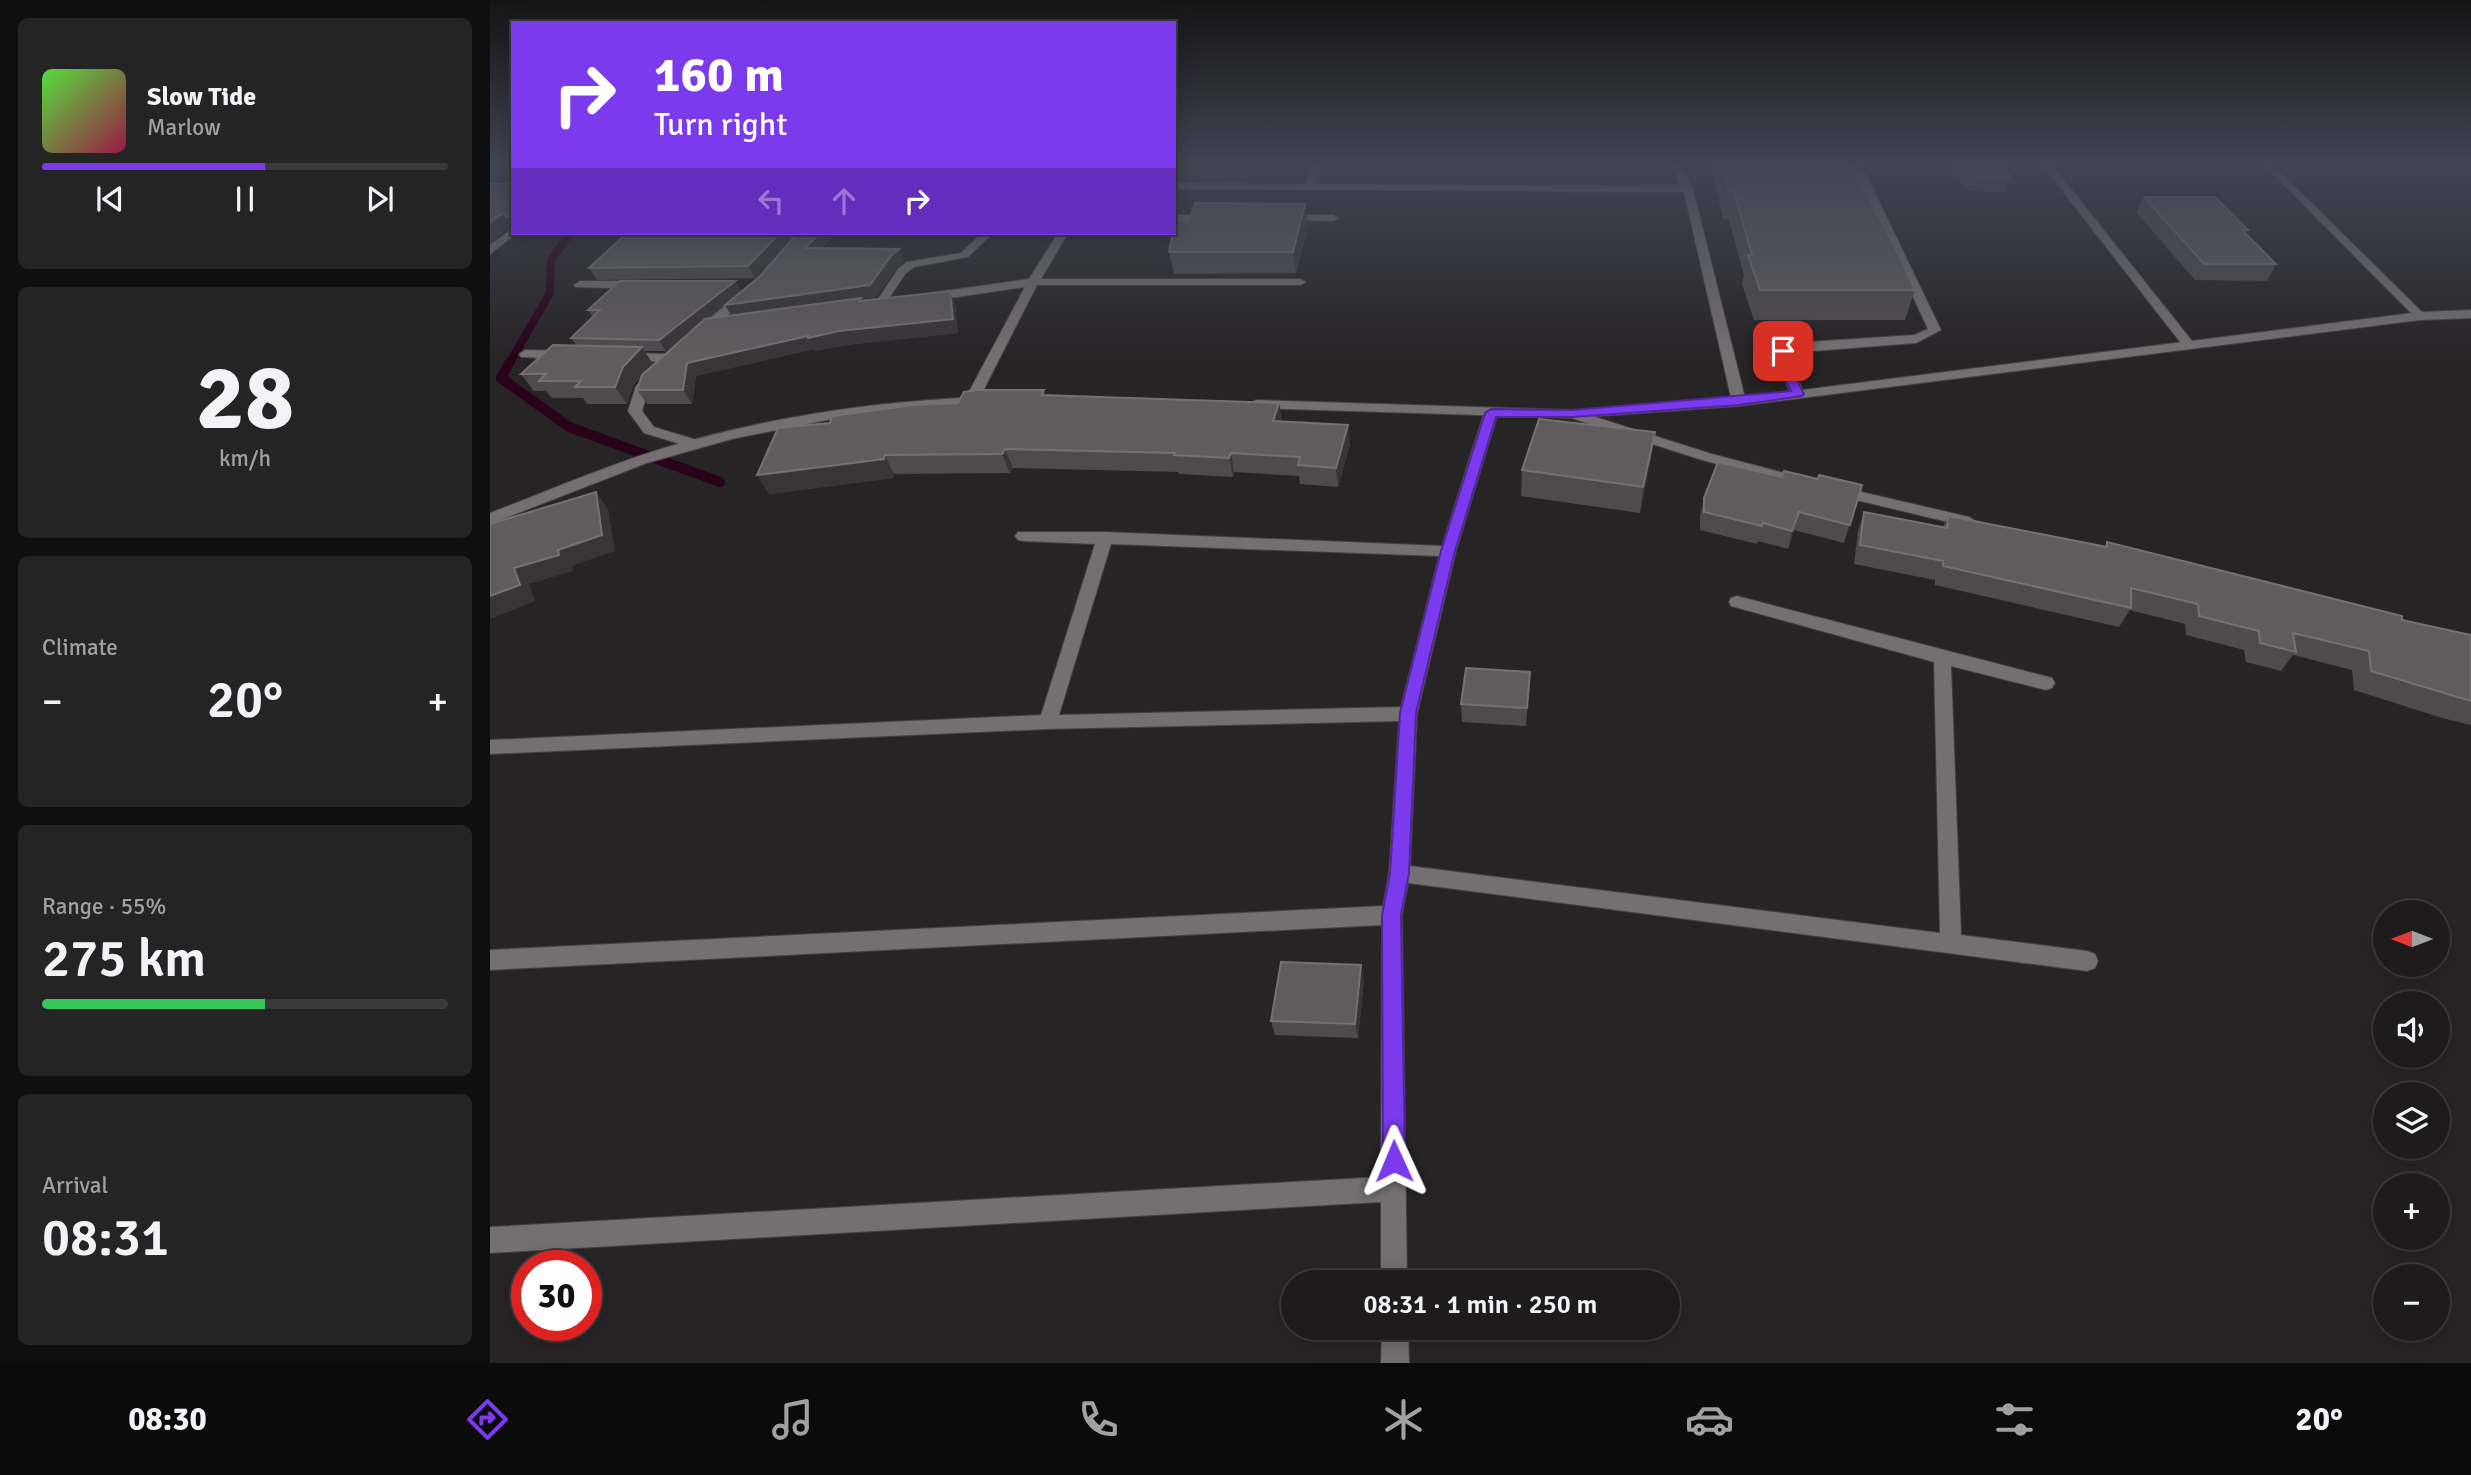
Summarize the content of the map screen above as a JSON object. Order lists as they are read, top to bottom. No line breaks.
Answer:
{"north":"left","page":{"turn":["160 m","Turn right"],"song":["Slow Tide","Marlow"],"tile":[["28","km/h"],"Climate",["Range · 55%","275 km"],["Arrival","08:31"]],"heat":["−","20°","+"],"map_buttons":["+","−"],"limit":"30","trip":"08:31 · 1 min · 250 m","tabs":["08:30","20°"]}}
